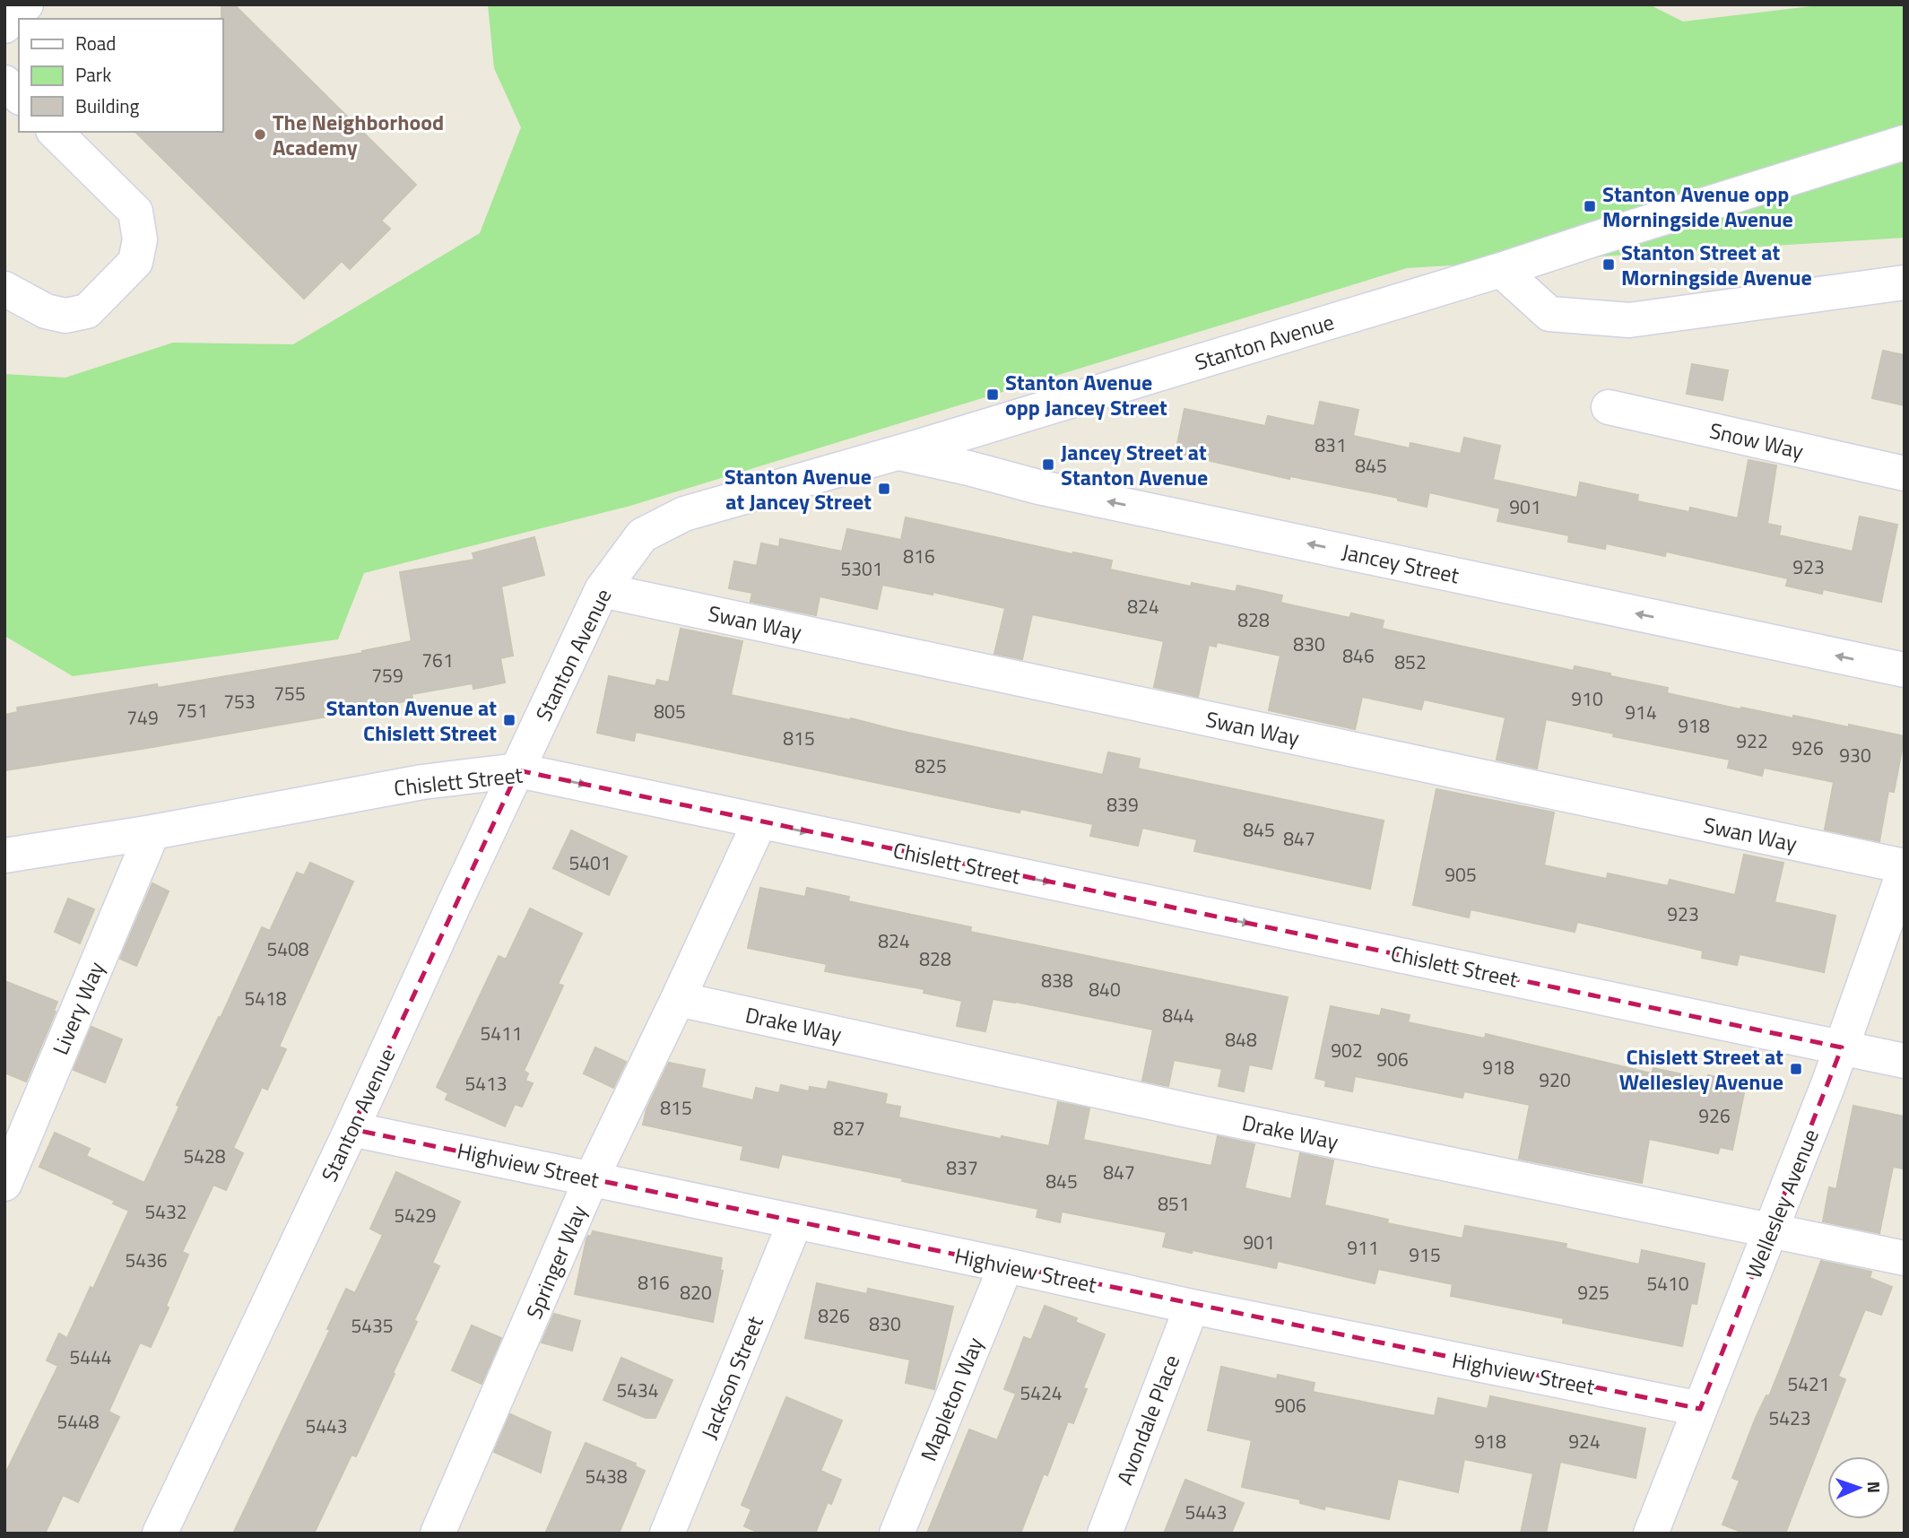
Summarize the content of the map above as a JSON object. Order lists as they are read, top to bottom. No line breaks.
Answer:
{"streets":{"street":["Stanton Avenue","Snow Way","Jancey Street","Swan Way","Chislett Street","Livery Way","Drake Way","Highview Street","Wellesley Avenue","Springer Way","Jackson Street","Mapleton Way","Avondale Place"]},"crossings":[["Stanton Avenue","Jancey Street"],["Stanton Avenue","Swan Way"],["Stanton Avenue","Chislett Street"],["Stanton Avenue","Highview Street"],["Swan Way","Wellesley Avenue"],["Chislett Street","Livery Way"],["Chislett Street","Wellesley Avenue"],["Chislett Street","Springer Way"],["Drake Way","Wellesley Avenue"],["Drake Way","Springer Way"],["Highview Street","Wellesley Avenue"],["Highview Street","Springer Way"],["Highview Street","Jackson Street"],["Highview Street","Mapleton Way"],["Highview Street","Avondale Place"]],"one_way":["Jancey Street","Chislett Street"],"places":{"other":["The Neighborhood Academy"],"transit":["Stanton Avenue opp Morningside Avenue","Stanton Street at Morningside Avenue","Stanton Avenue opp Jancey Street","Jancey Street at Stanton Avenue","Stanton Avenue at Jancey Street","Stanton Avenue at Chislett Street","Chislett Street at Wellesley Avenue"]},"house_numbers":["831","845","901","816","923","5301","824","828","830","846","761","852","759","755","910","753","751","805","914","749","918","815","922","926","930","825","839","845","847","5401","905","923","824","5408","828","838","840","5418","844","5411","848","902","906","918","920","5413","815","926","827","5428","837","847","845","851","5432","5429","901","911","915","5436","816","5410","820","925","826","830","5435","5444","5421","5434","5424","906","5423","5448","5443","918","924","5438","5443"],"legend":["Road","Park","Building"],"north":"right"}
